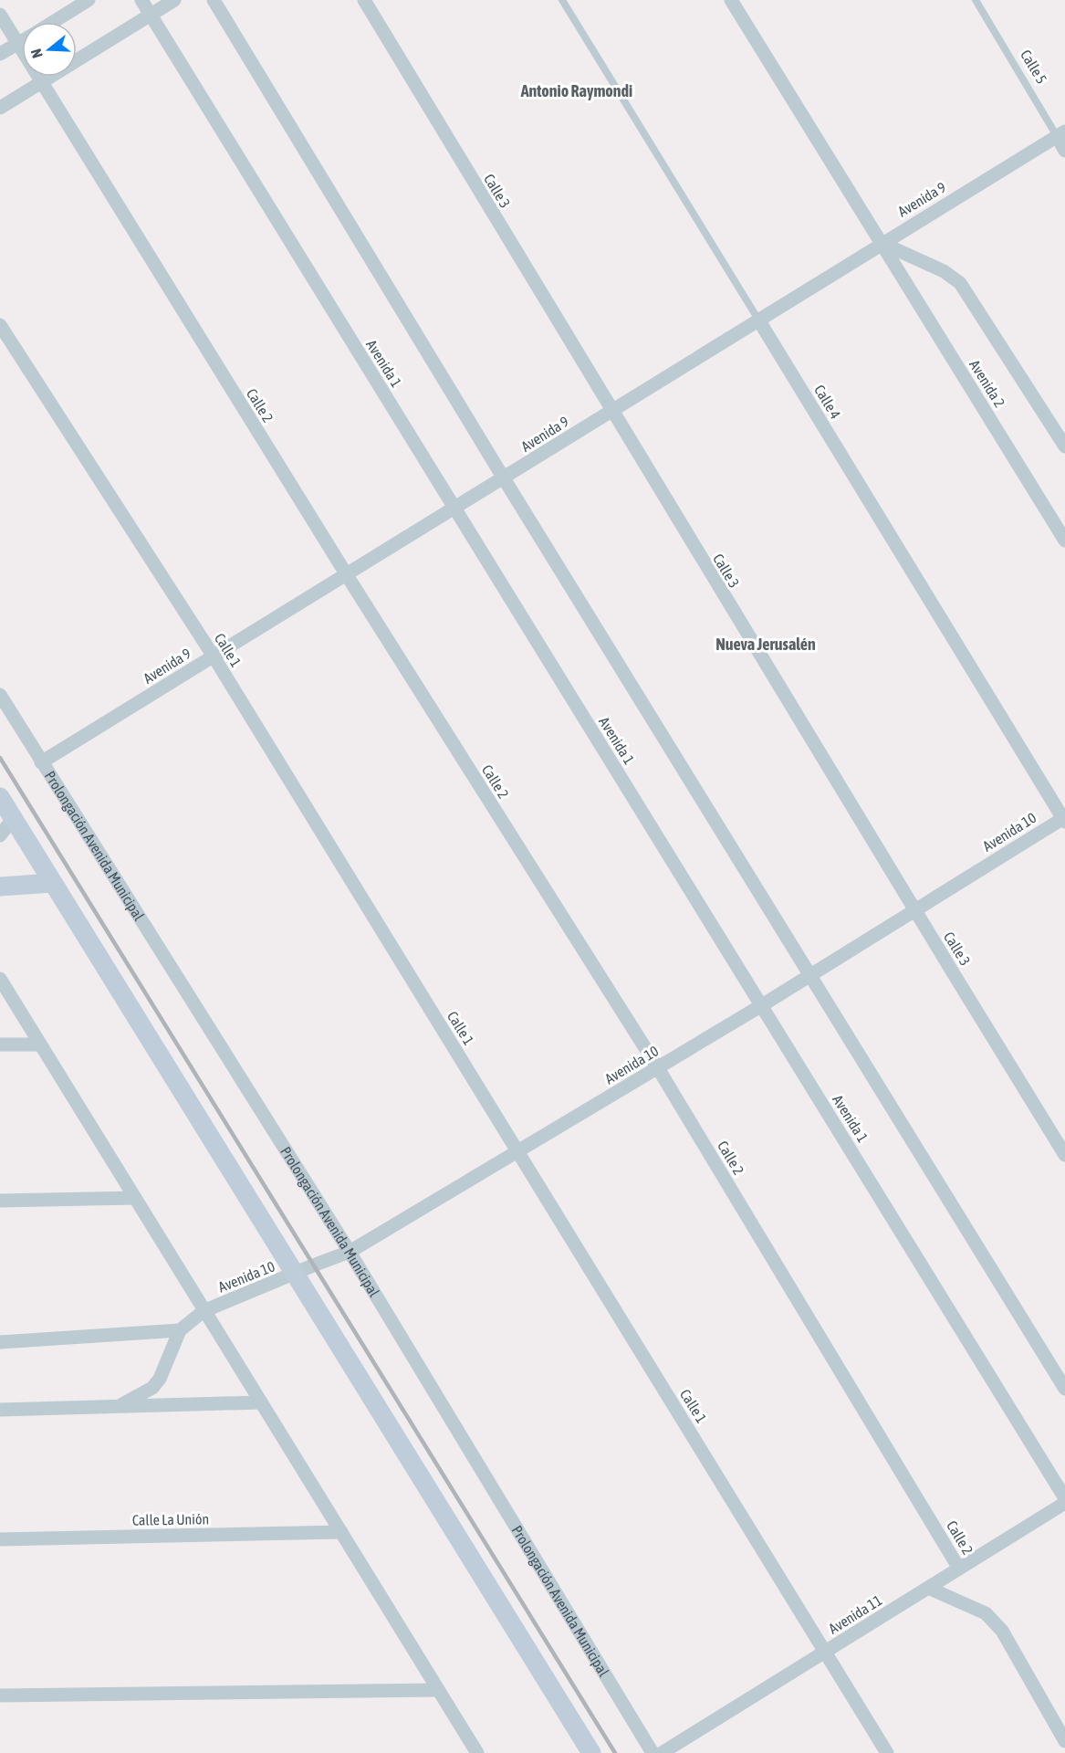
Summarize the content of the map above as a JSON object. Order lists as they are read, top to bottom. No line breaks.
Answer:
{"streets":{"street":["Calle 5","Calle 3","Avenida 9","Avenida 1","Avenida 2","Calle 4","Calle 2","Calle 1","Avenida 10","Prolongación Avenida Municipal","Calle La Unión","Avenida 11"]},"crossings":[["Calle 5","Avenida 9"],["Calle 3","Avenida 9"],["Calle 3","Avenida 10"],["Avenida 9","Avenida 1"],["Avenida 9","Avenida 2"],["Avenida 9","Calle 4"],["Avenida 9","Calle 2"],["Avenida 9","Calle 1"],["Avenida 9","Prolongación Avenida Municipal"],["Avenida 1","Avenida 10"],["Calle 4","Avenida 10"],["Calle 2","Avenida 10"],["Calle 2","Avenida 11"],["Calle 1","Avenida 10"],["Calle 1","Avenida 11"],["Avenida 10","Prolongación Avenida Municipal"]],"districts":["Antonio Raymondi","Nueva Jerusalén"],"north":"left"}
